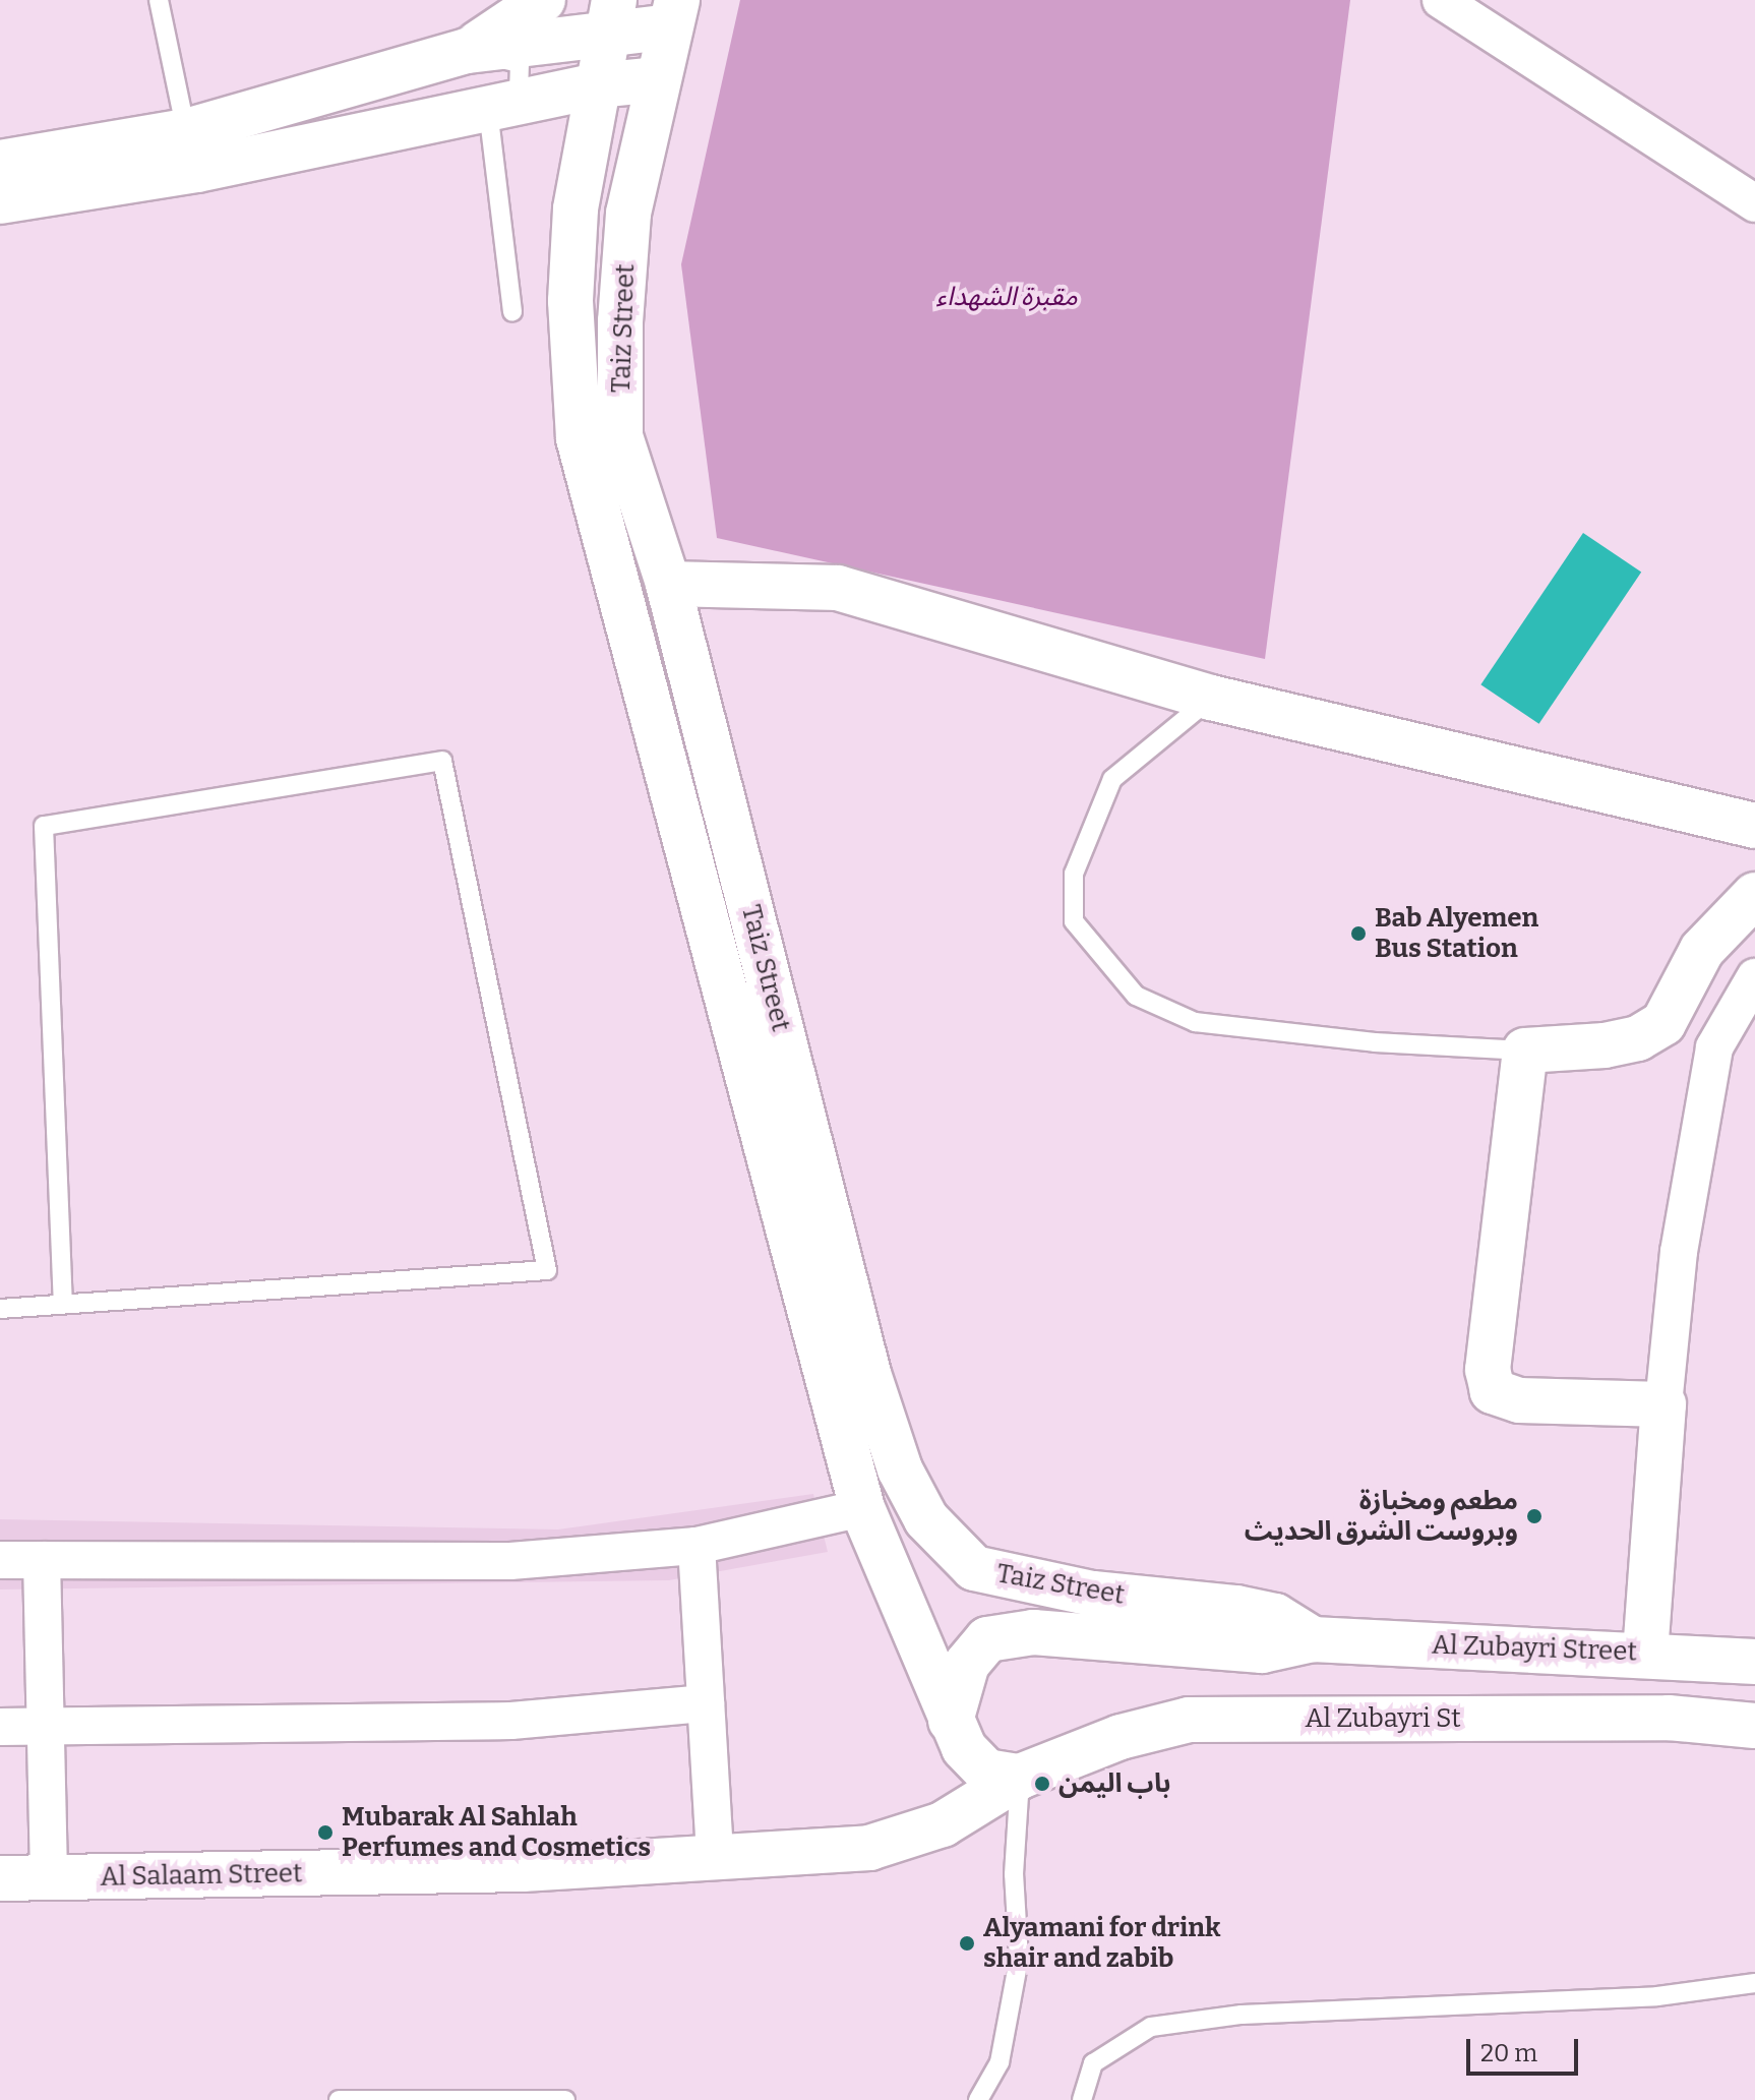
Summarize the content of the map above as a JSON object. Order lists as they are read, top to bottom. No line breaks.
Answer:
{"streets":{"main road":["Taiz Street","Al Zubayri Street","Al Zubayri St","Al Salaam Street"]},"crossings":[["Taiz Street","Al Zubayri Street"],["Taiz Street","Al Zubayri St"],["Taiz Street","Al Salaam Street"],["Al Zubayri St","Al Salaam Street"]],"parks":["مقبرة الشهداء"],"places":["Bab Alyemen Bus Station","مطعم ومخبازة وبروست الشرق الحديث","باب اليمن","Mubarak Al Sahlah Perfumes and Cosmetics","Alyamani for drink shair and zabib"],"scale_bar":"20 m"}
